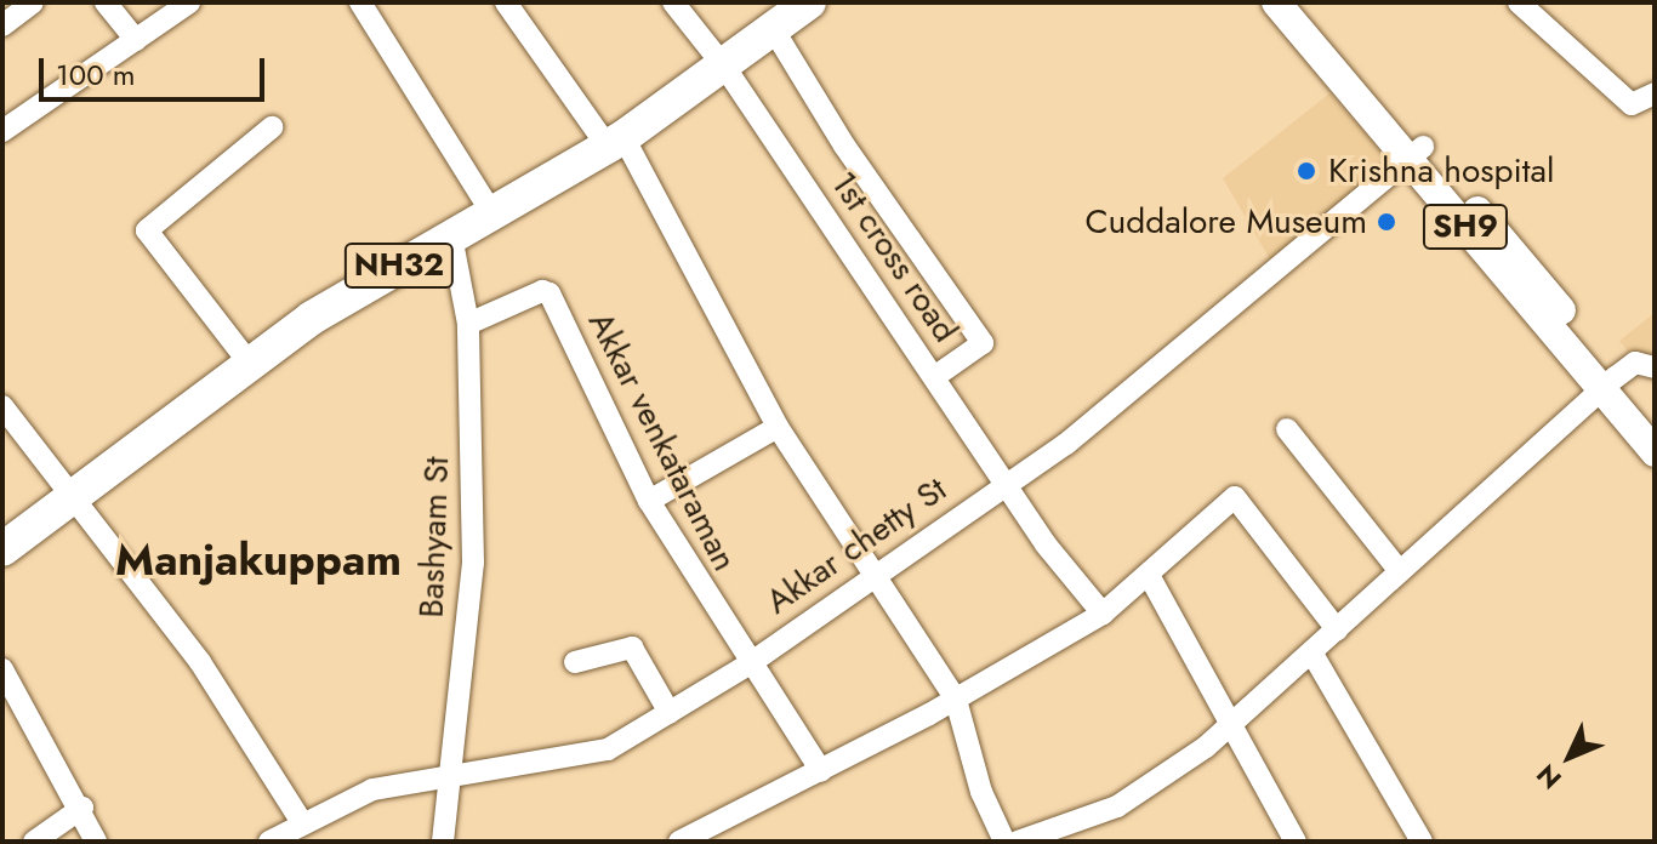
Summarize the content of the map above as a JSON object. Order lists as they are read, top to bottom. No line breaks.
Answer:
{"streets":{"highway":["NH32"],"main road":["SH9"],"street":["1st cross road","Akkar venkataraman","Bashyam St","Akkar chetty St"]},"crossings":[["SH9","Akkar chetty St"],["1st cross road","NH32"],["1st cross road","Akkar chetty St"],["NH32","Bashyam St"],["Akkar venkataraman","Bashyam St"],["Akkar venkataraman","Akkar chetty St"],["Bashyam St","Akkar chetty St"]],"districts":["Manjakuppam"],"places":["Krishna hospital","Cuddalore Museum"],"scale_bar":"100 m","north":"bottom left"}
